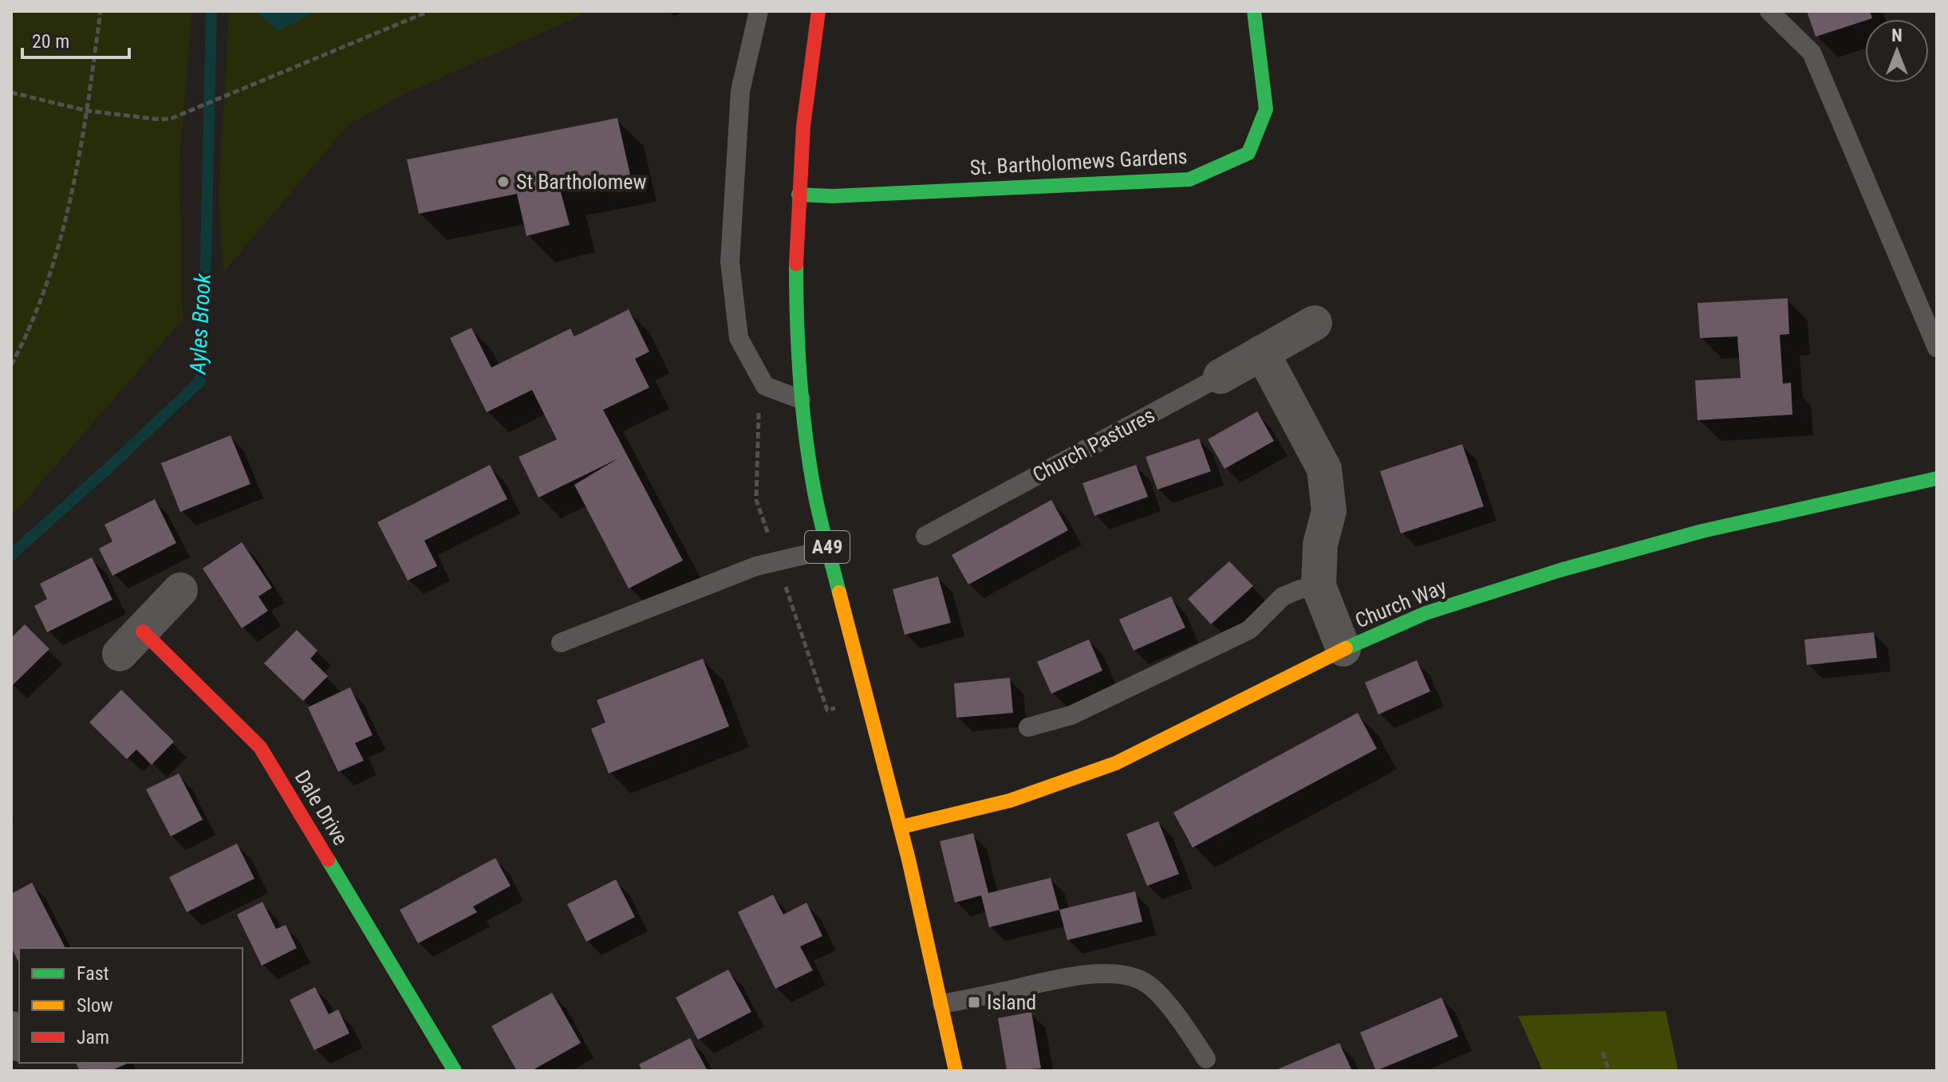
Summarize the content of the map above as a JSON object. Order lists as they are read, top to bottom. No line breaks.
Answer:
{"streets":{"main road":["St. Bartholomews Gardens","A49","Church Way","Dale Drive"],"street":["Church Pastures"]},"crossings":[["St. Bartholomews Gardens","A49"],["A49","Church Way"]],"water":["Ayles Brook"],"places":{"other":["St Bartholomew"],"transit":["Island"]},"legend":["Fast","Slow","Jam"],"scale_bar":"20 m","north":"top"}
